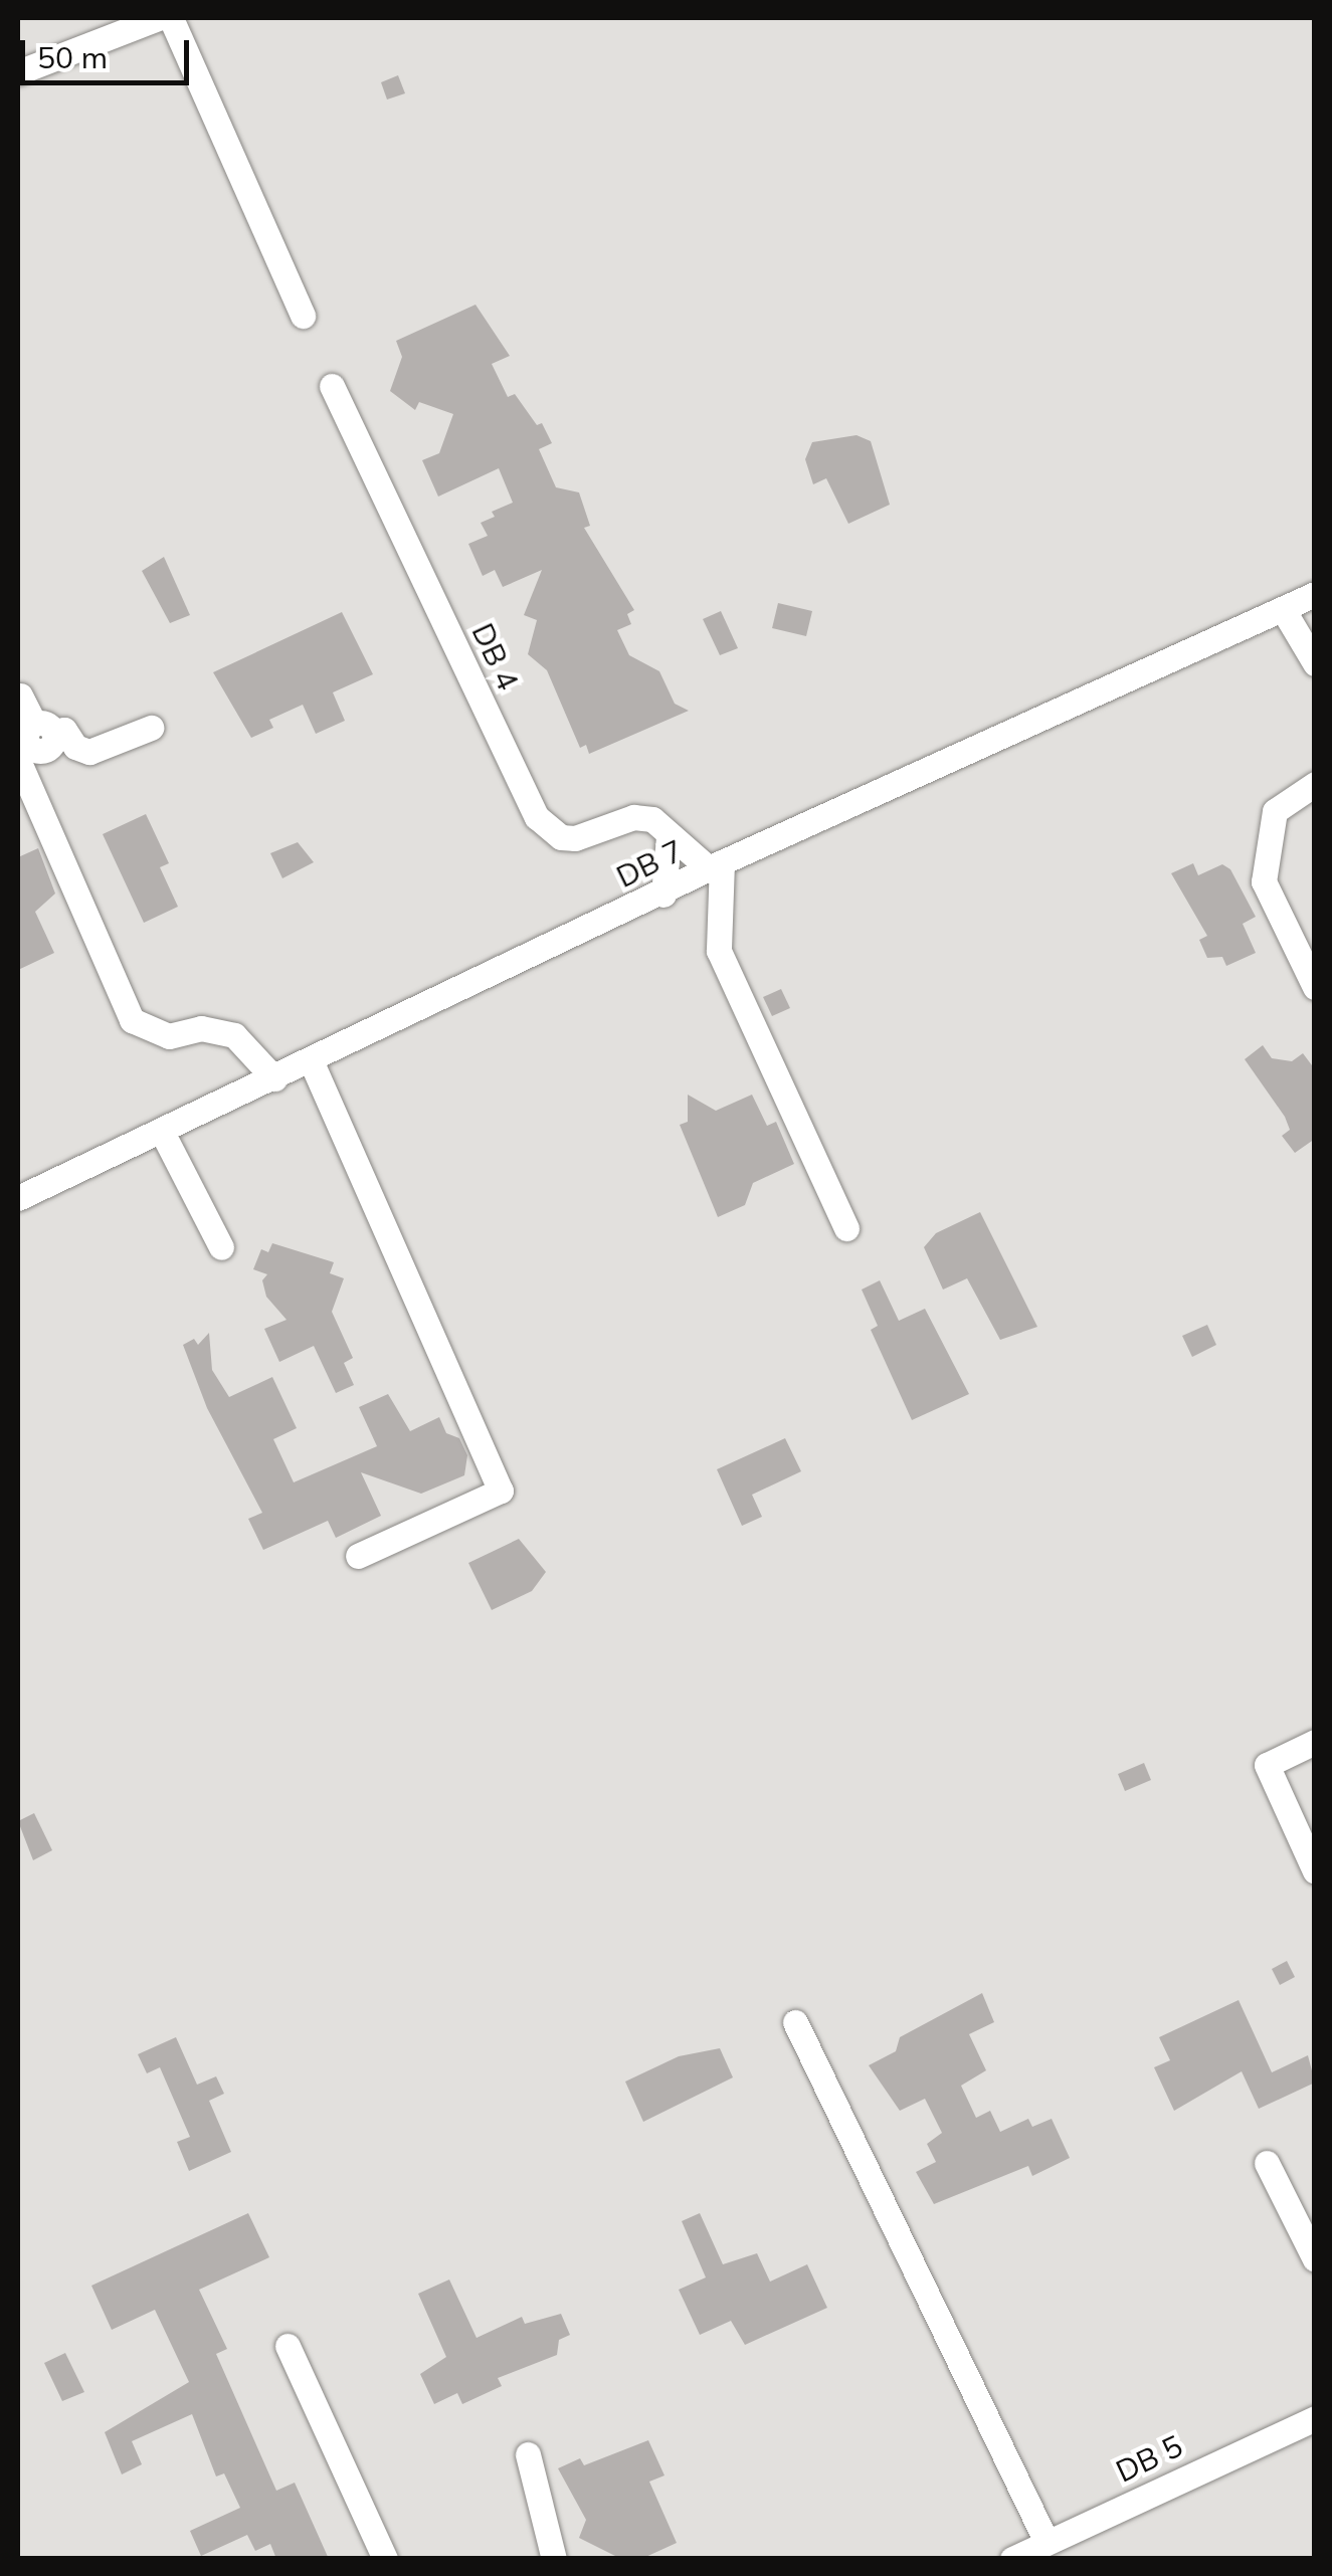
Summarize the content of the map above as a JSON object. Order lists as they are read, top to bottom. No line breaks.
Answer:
{"streets":{"street":["DB 4","DB 7","DB 5"]},"crossings":[["DB 4","DB 7"]],"scale_bar":"50 m"}
